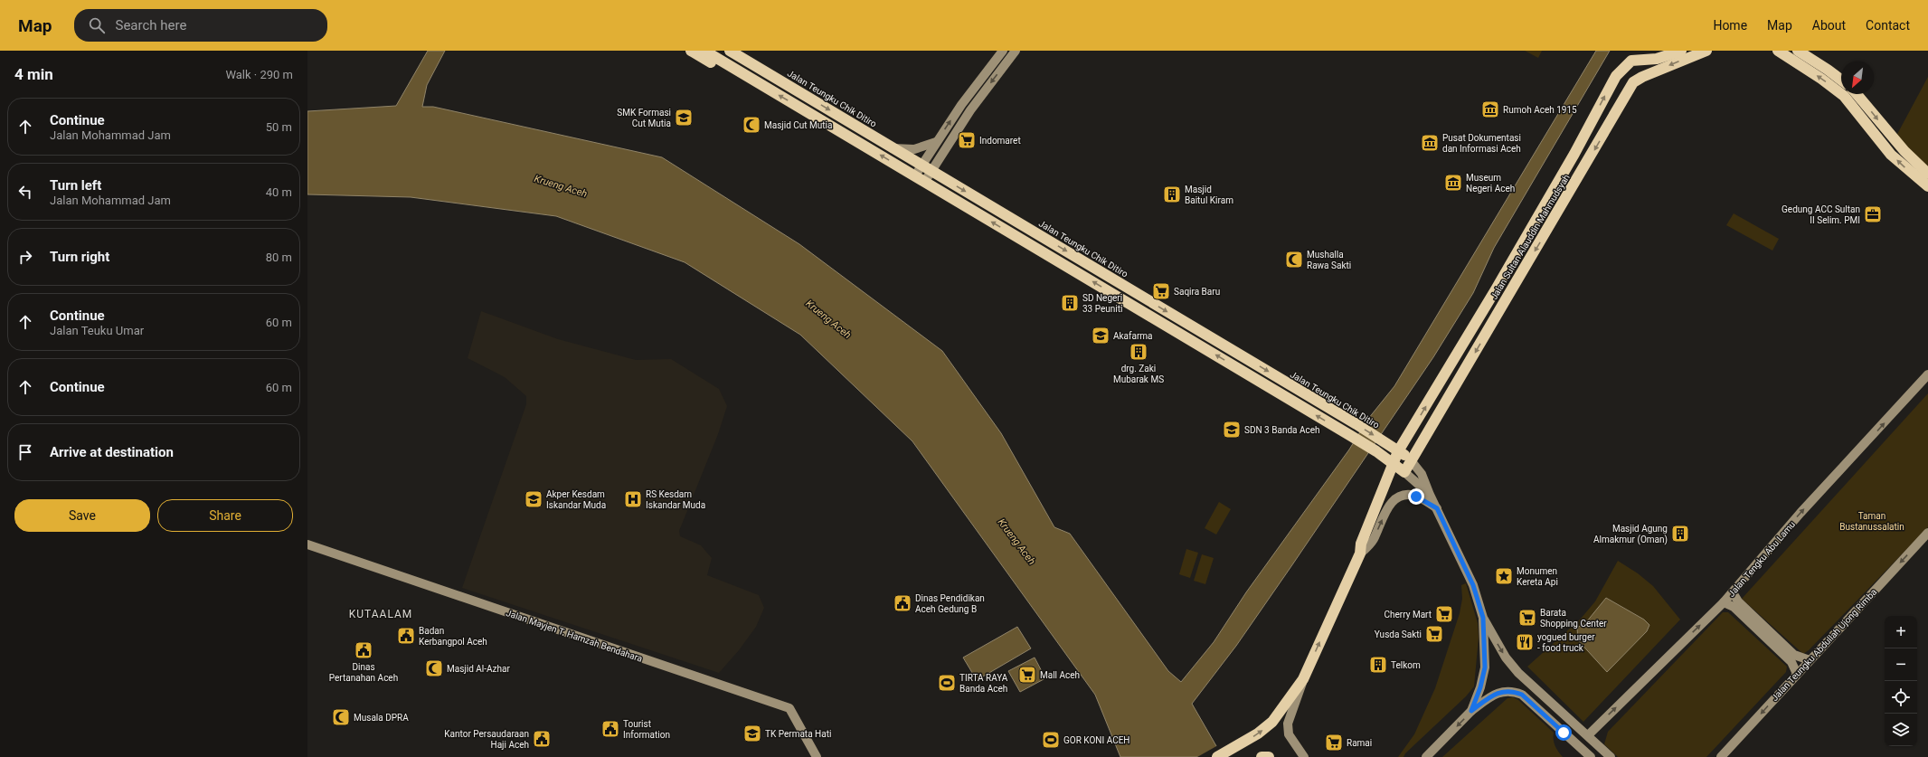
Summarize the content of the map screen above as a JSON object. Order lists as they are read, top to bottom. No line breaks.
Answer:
{"streets":{"highway":["Jalan Teungku Chik Ditiro","Jalan Sultan Alauddin Mahmudsyah"],"street":["Jalan Tengku Abu Lamu","Jalan Mayjen T. Hamzah Bendahara","Jalan Teungku Abdullah Ujong Rimba"]},"crossings":[["Jalan Teungku Chik Ditiro","Jalan Sultan Alauddin Mahmudsyah"]],"one_way":["Jalan Tengku Abu Lamu","Jalan Teungku Abdullah Ujong Rimba"],"districts":["KUTAALAM"],"water":["Krueng Aceh"],"parks":["Taman Bustanussalatin"],"places":{"museum":["Rumoh Aceh 1915","Pusat Dokumentasi dan Informasi Aceh","Museum Negeri Aceh"],"school or university":["SMK Formasi Cut Mutia","Akafarma","SDN 3 Banda Aceh","Akper Kesdam Iskandar Muda","TK Permata Hati"],"mosque":["Masjid Cut Mutia","Mushalla Rawa Sakti","Masjid Al-Azhar","Musala DPRA"],"supermarket":["Indomaret","Saqira Baru","Cherry Mart","Barata Shopping Center","Yusda Sakti","Mall Aceh","Ramai"],"building":["Masjid Baitul Kiram","SD Negeri 33 Peuniti","drg. Zaki Mubarak MS","Masjid Agung Almakmur (Oman)","Telkom"],"office":["Gedung ACC Sultan II Selim. PMI"],"hospital":["RS Kesdam Iskandar Muda"],"place":["Monumen Kereta Api"],"public building":["Dinas Pendidikan Aceh Gedung B","Badan Kerbangpol Aceh","Dinas Pertanahan Aceh","Tourist Information","Kantor Persaudaraan Haji Aceh"],"restaurant":["yogued burger - food truck"],"sports":["TIRTA RAYA Banda Aceh","GOR KONI ACEH"]},"north":"bottom left","page":{"header":"Map","search":"Search here","nav":["Home","Map","About","Contact"],"heading":["4 min","Walk · 290 m"],"list":[["Continue","Jalan Mohammad Jam","50 m"],["Turn left","Jalan Mohammad Jam","40 m"],["Turn right","80 m"],["Continue","Jalan Teuku Umar","60 m"],["Continue","60 m"],"Arrive at destination"],"buttons":["Save","Share"],"map_buttons":["+","−"]}}
